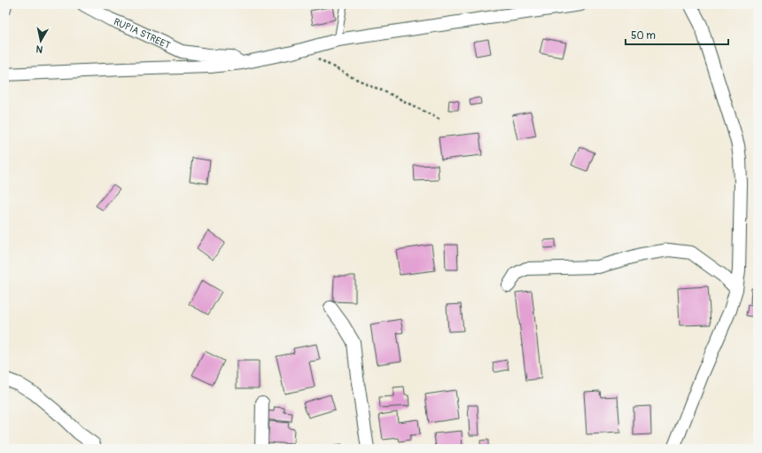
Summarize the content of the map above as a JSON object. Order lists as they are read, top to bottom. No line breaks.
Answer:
{"streets":{"street":["RUPIA STREET"]},"scale_bar":"50 m","north":"bottom"}
